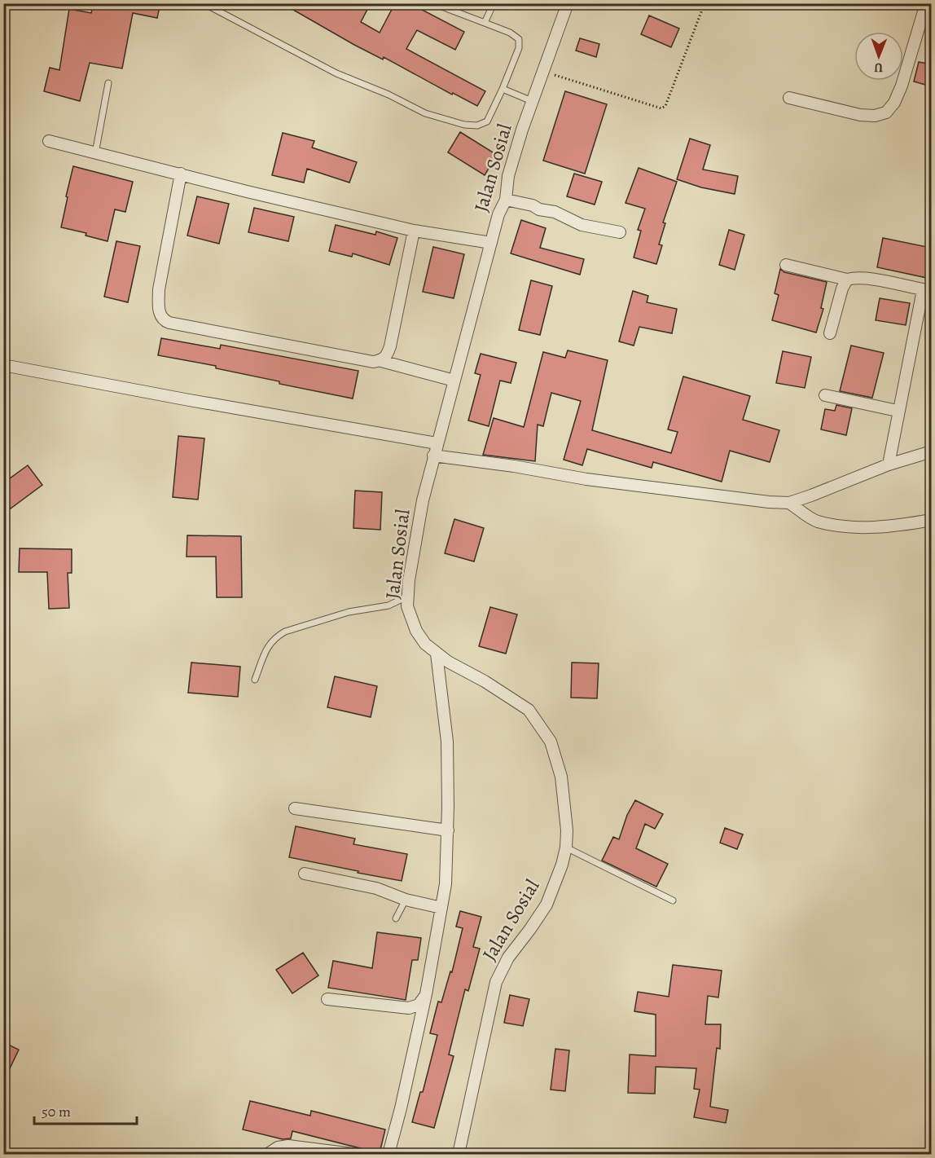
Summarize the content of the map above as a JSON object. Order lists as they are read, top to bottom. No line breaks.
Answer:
{"streets":{"street":["Jalan Sosial"]},"scale_bar":"50 m","north":"bottom"}
